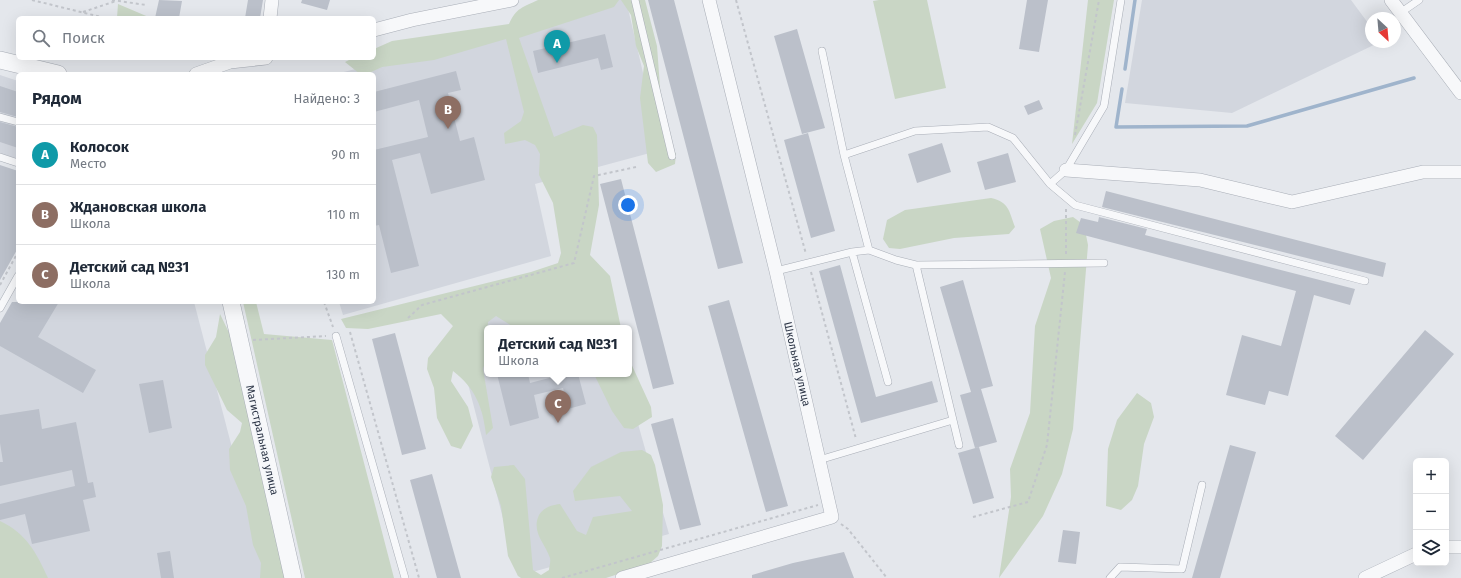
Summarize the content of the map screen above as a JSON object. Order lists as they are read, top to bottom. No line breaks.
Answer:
{"streets":{"street":["Школьная улица","Магистральная улица"]},"north":"bottom right","page":{"search":"Поиск","pins":["A","B","C"],"heading":["Рядом","Найдено: 3"],"list":[{"mark":"A","name":"Колосок","note":"Место","value":"90 m"},{"mark":"B","name":"Ждановская школа","note":"Школа","value":"110 m"},{"mark":"C","name":"Детский сад №31","note":"Школа","value":"130 m"}],"popup":["Детский сад №31","Школа"],"map_buttons":["+","−"]}}
